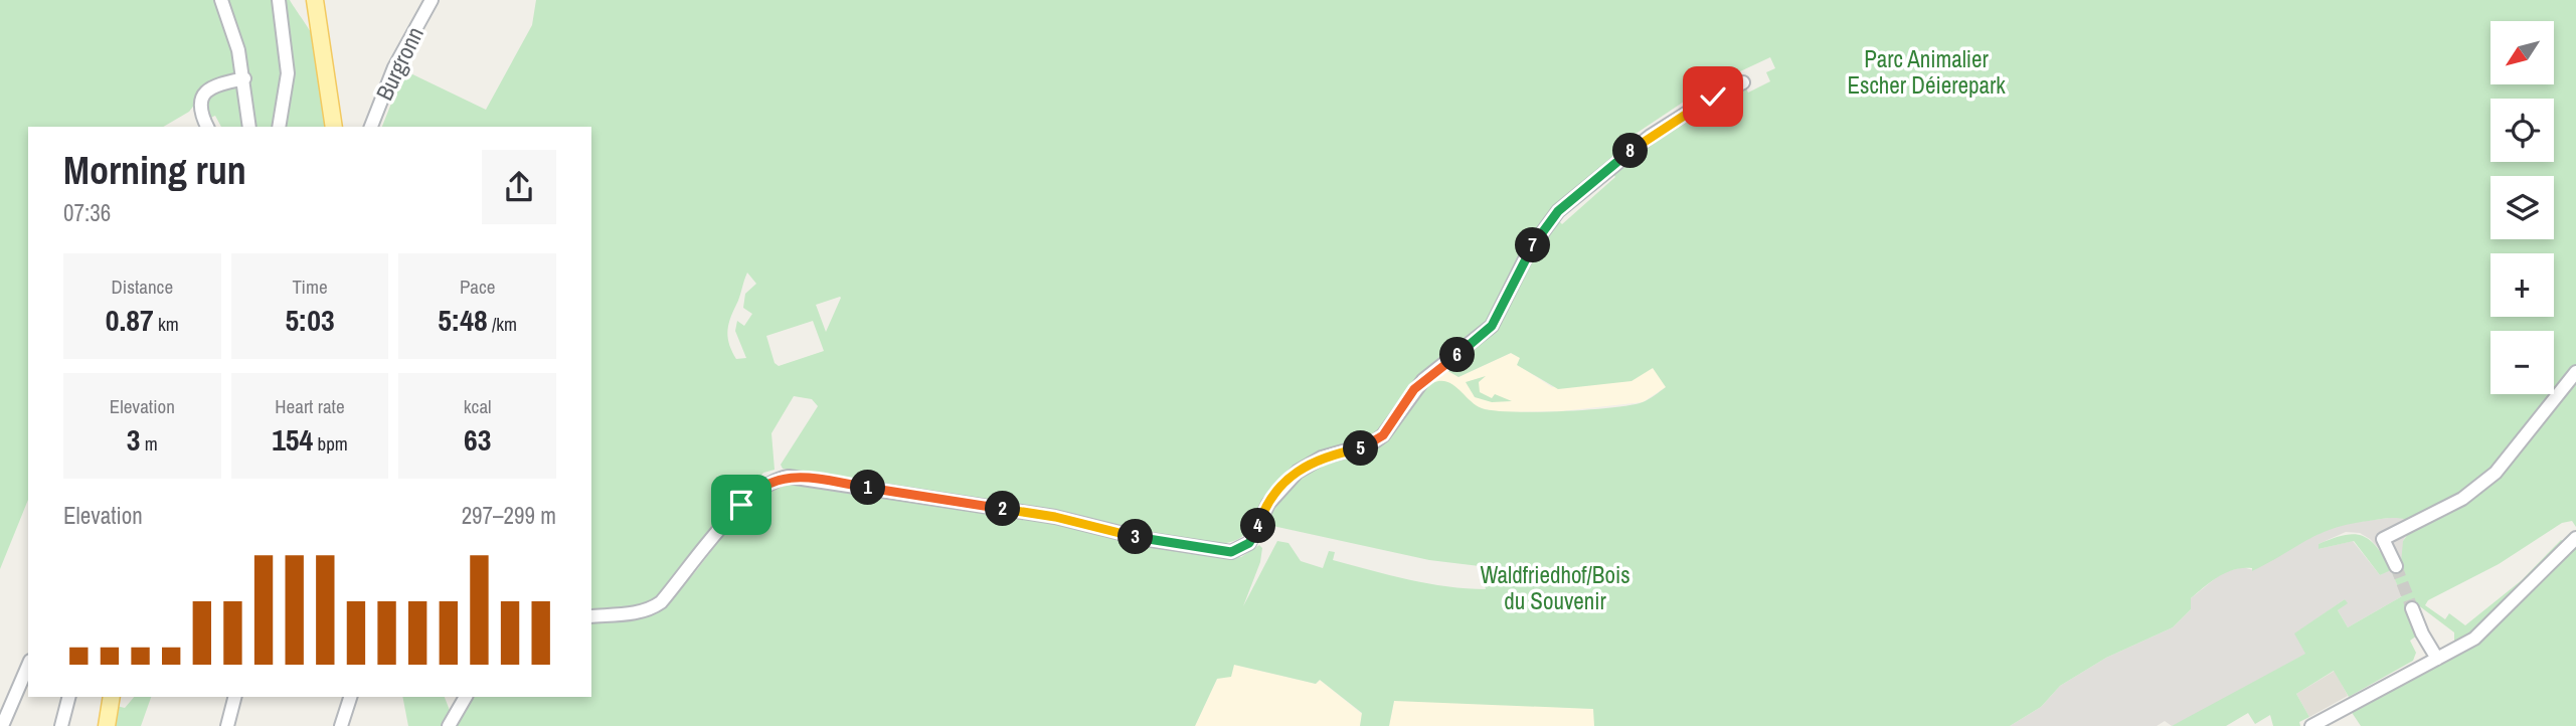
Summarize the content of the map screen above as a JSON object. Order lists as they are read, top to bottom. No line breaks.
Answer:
{"streets":{"street":["Burgronn"]},"parks":["Parc Animalier Escher Déierepark","Waldfriedhof/Bois du Souvenir"],"north":"bottom left","page":{"map_buttons":["+","−"],"heading":["Morning run","07:36"],"pins":["8","7","6","5","1","2","4","3"],"stats":[["Distance","0.87 km"],["Time","5:03"],["Pace","5:48 /km"],["Elevation","3 m"],["Heart rate","154 bpm"],["kcal","63"]],"chart":["Elevation","297–299 m"]}}
